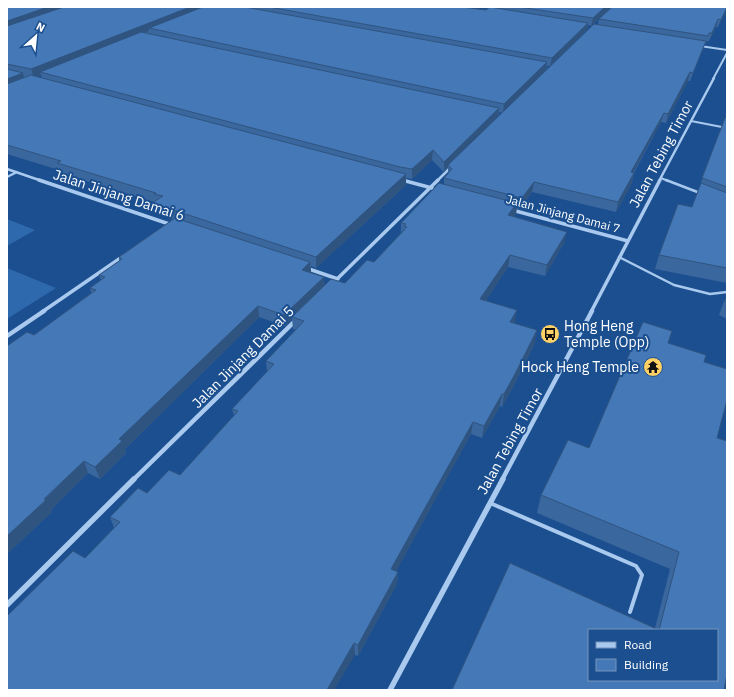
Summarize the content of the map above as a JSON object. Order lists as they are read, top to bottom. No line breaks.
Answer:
{"streets":{"street":["Jalan Tebing Timor","Jalan Jinjang Damai 6","Jalan Jinjang Damai 7","Jalan Jinjang Damai 5"]},"crossings":[["Jalan Tebing Timor","Jalan Jinjang Damai 7"]],"places":{"bus stop":["Hong Heng Temple (Opp)"],"temple":["Hock Heng Temple"]},"legend":["Road","Building"],"north":"top right"}
